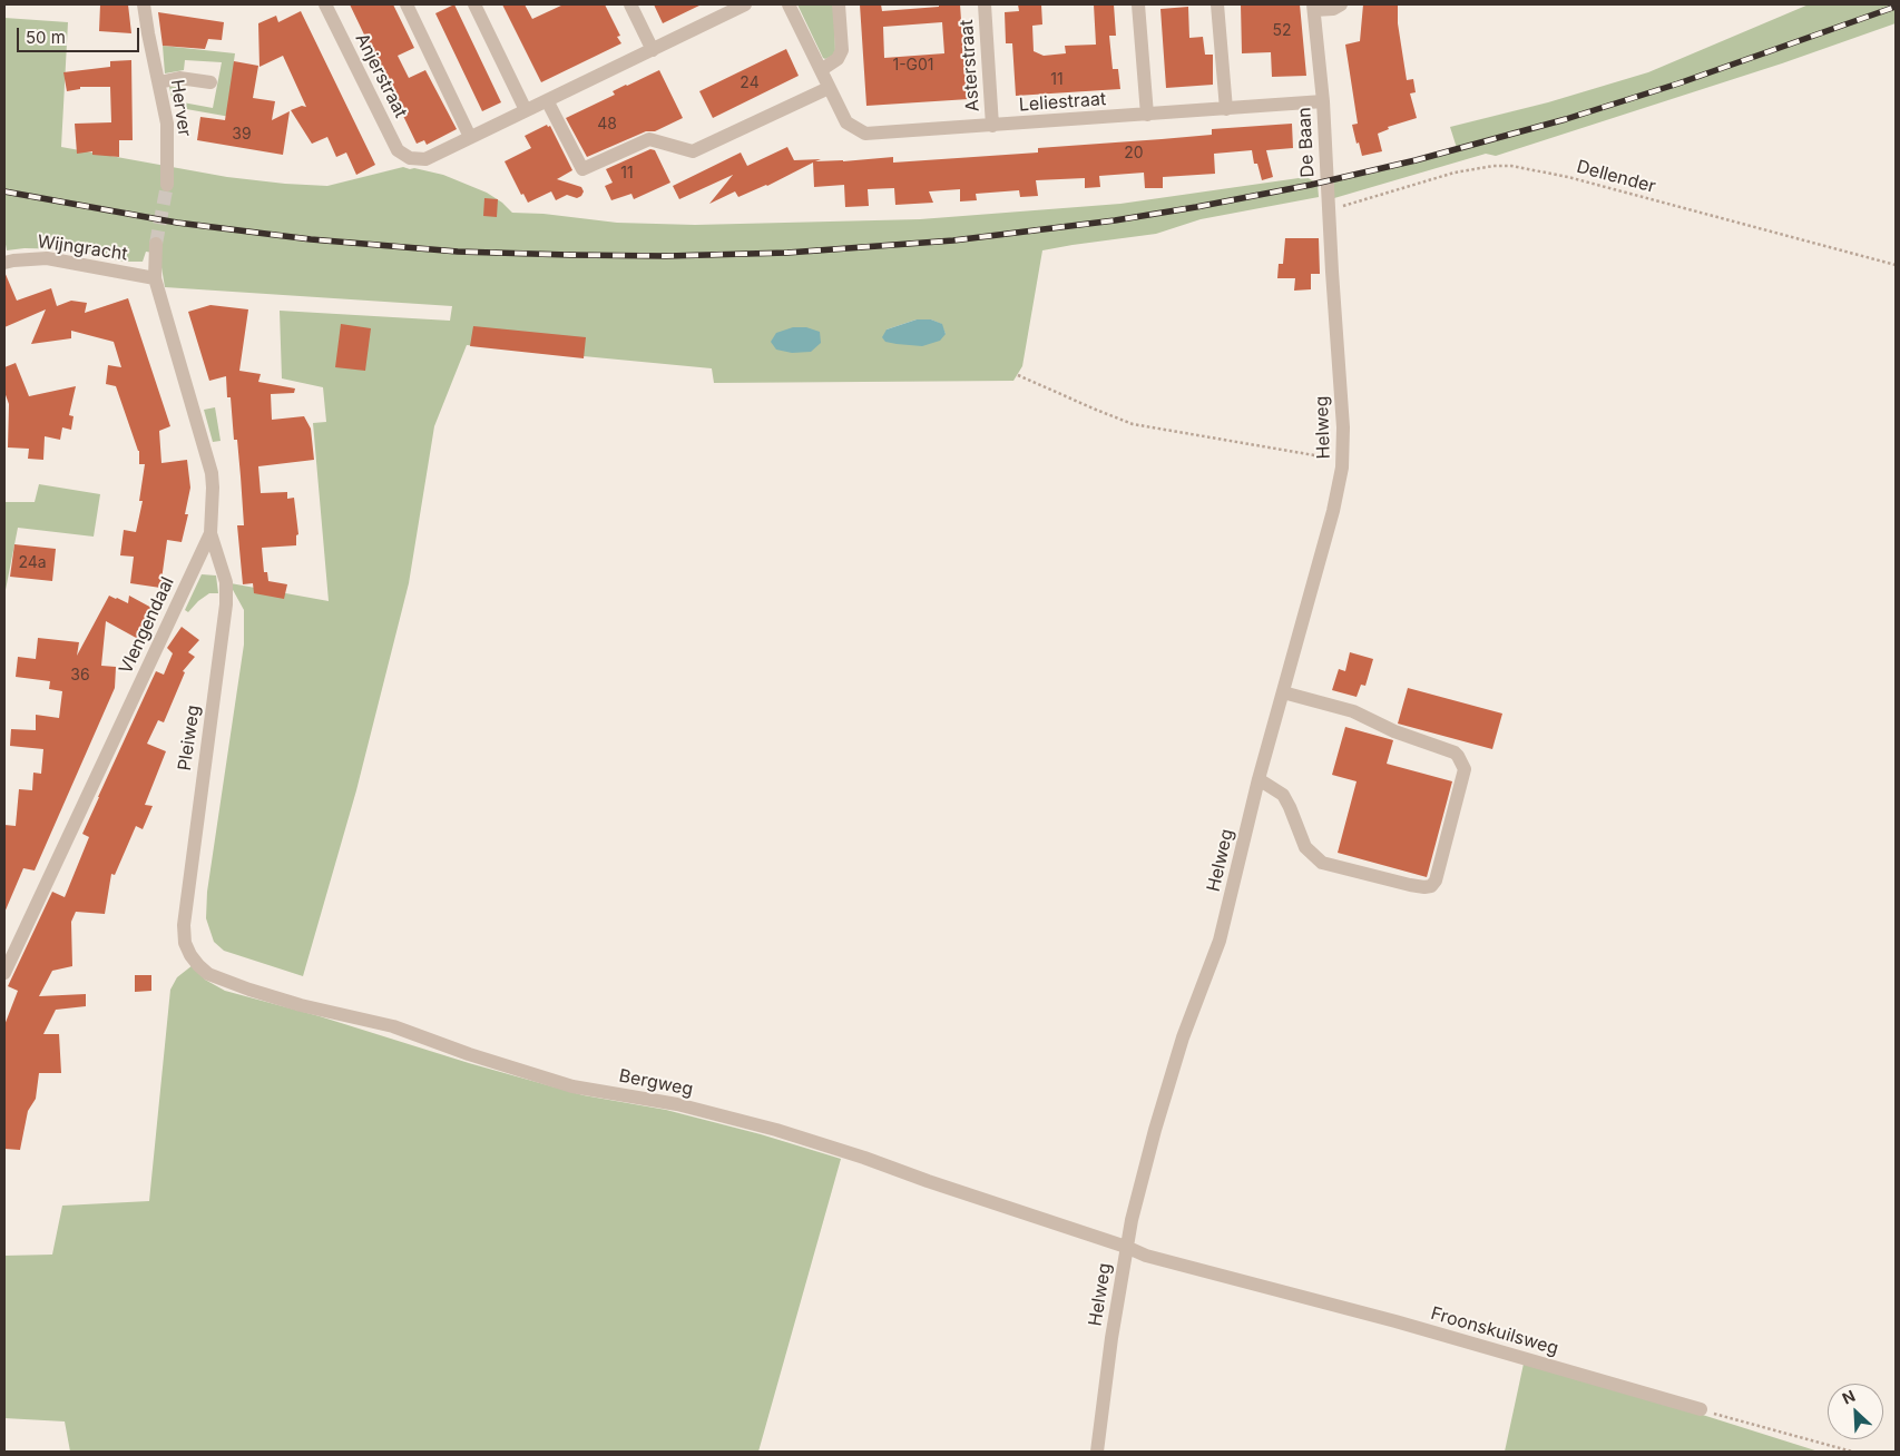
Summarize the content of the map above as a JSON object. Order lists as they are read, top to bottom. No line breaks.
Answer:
{"streets":{"street":["Asterstraat","Anjerstraat","Leliestraat","Herver","De Baan","Wijngracht","Helweg","Vlengendaal","Pleiweg","Bergweg","Froonskuilsweg"],"path":["Dellender"]},"crossings":[["Asterstraat","Leliestraat"],["Leliestraat","De Baan"],["De Baan","Dellender"],["De Baan","Helweg"],["Wijngracht","Vlengendaal"],["Helweg","Bergweg"],["Helweg","Froonskuilsweg"],["Vlengendaal","Pleiweg"],["Pleiweg","Bergweg"],["Bergweg","Froonskuilsweg"]],"house_numbers":["52","1-G01","11","24","48","39","20","11","24a","36"],"scale_bar":"50 m","north":"top left"}
